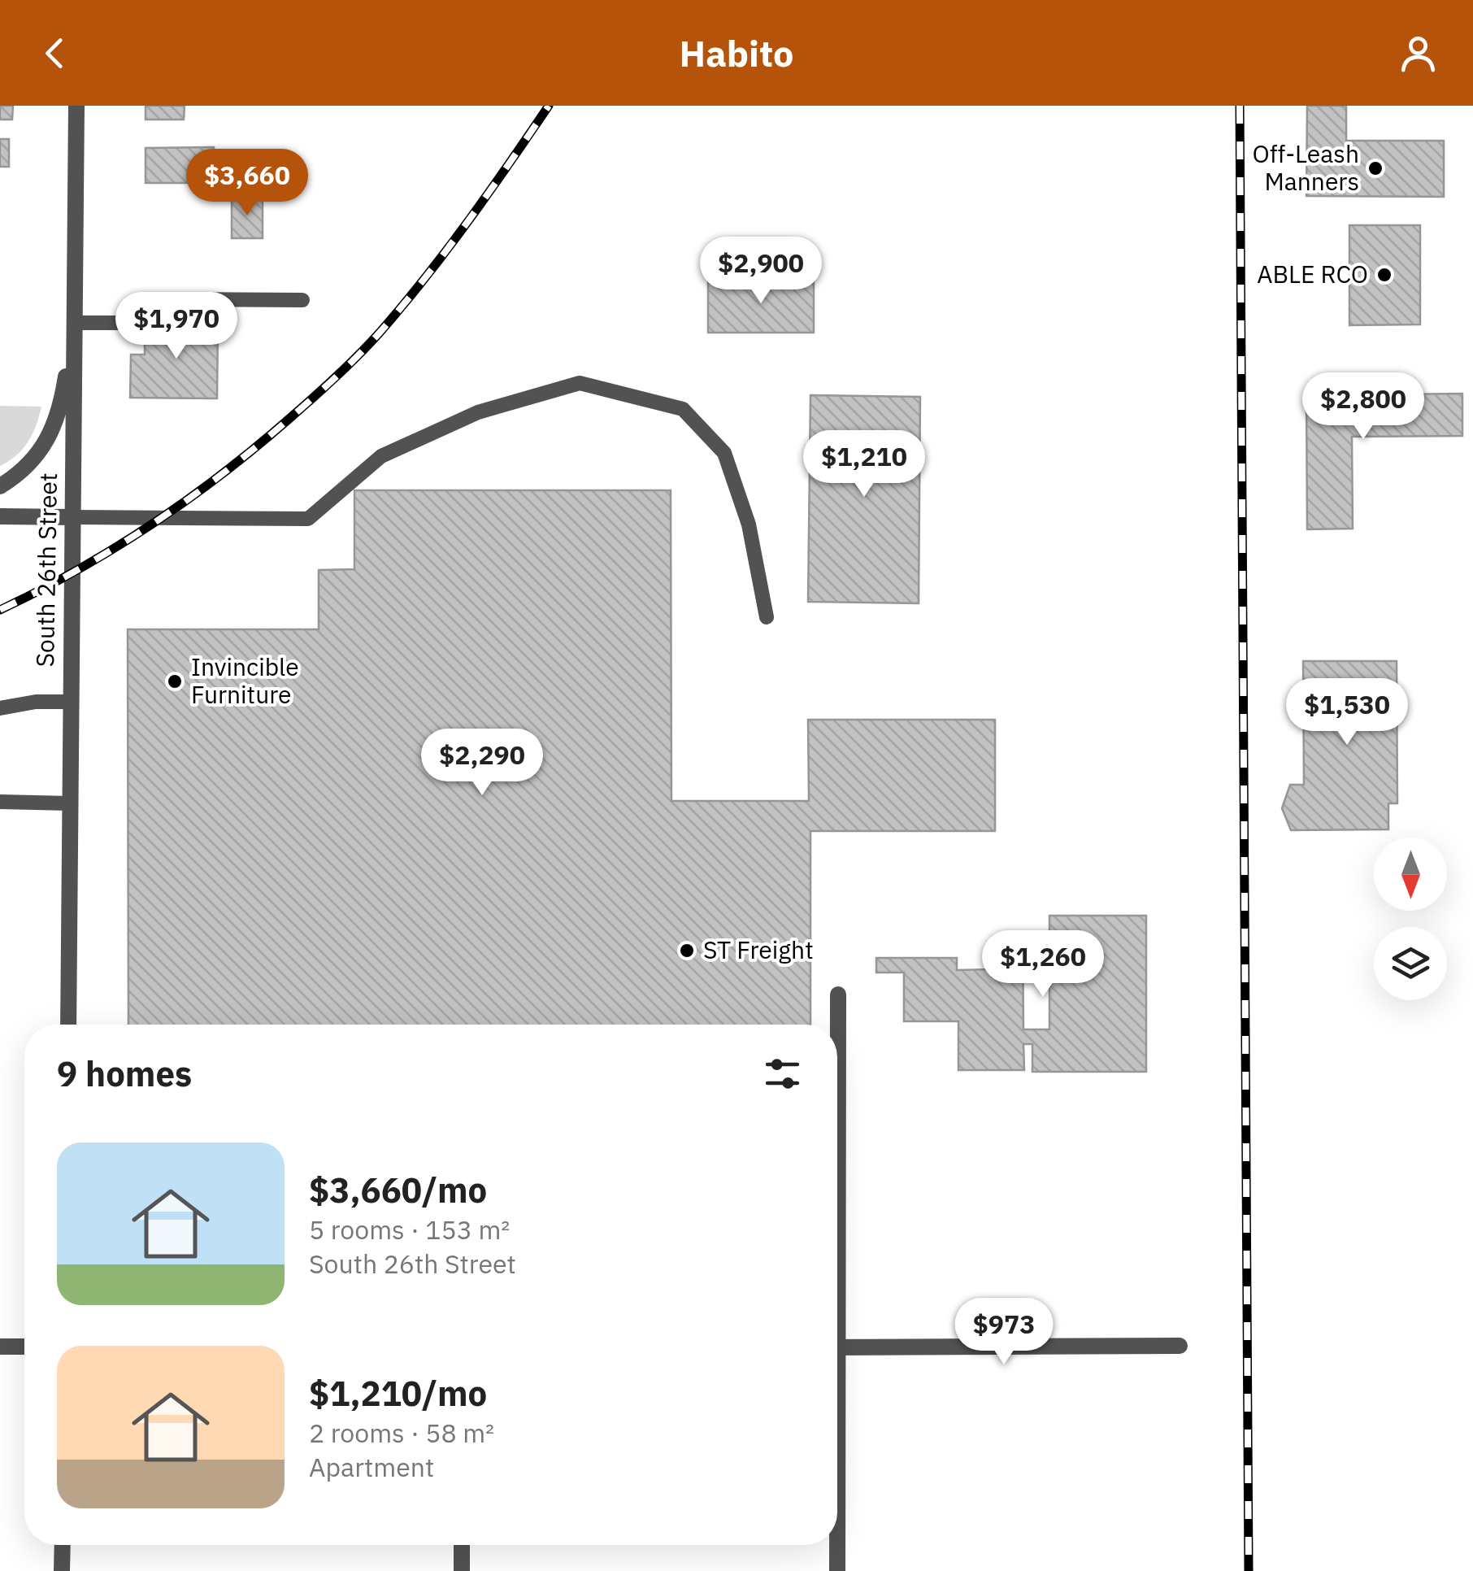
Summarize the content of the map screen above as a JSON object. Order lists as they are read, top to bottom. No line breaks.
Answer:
{"streets":{"street":["South 26th Street"]},"places":["Off-Leash Manners","ABLE RCO","Invincible Furniture","ST Freight"],"north":"bottom","page":{"header":"Habito","price":["$3,660","$2,900","$1,970","$2,800","$1,210","$1,530","$2,290","$1,260","$973"],"heading":"9 homes","list":[{"name":"$3,660/mo","note":"5 rooms · 153 m² · South 26th Street"},{"name":"$1,210/mo","note":"2 rooms · 58 m² · Apartment"}]}}
